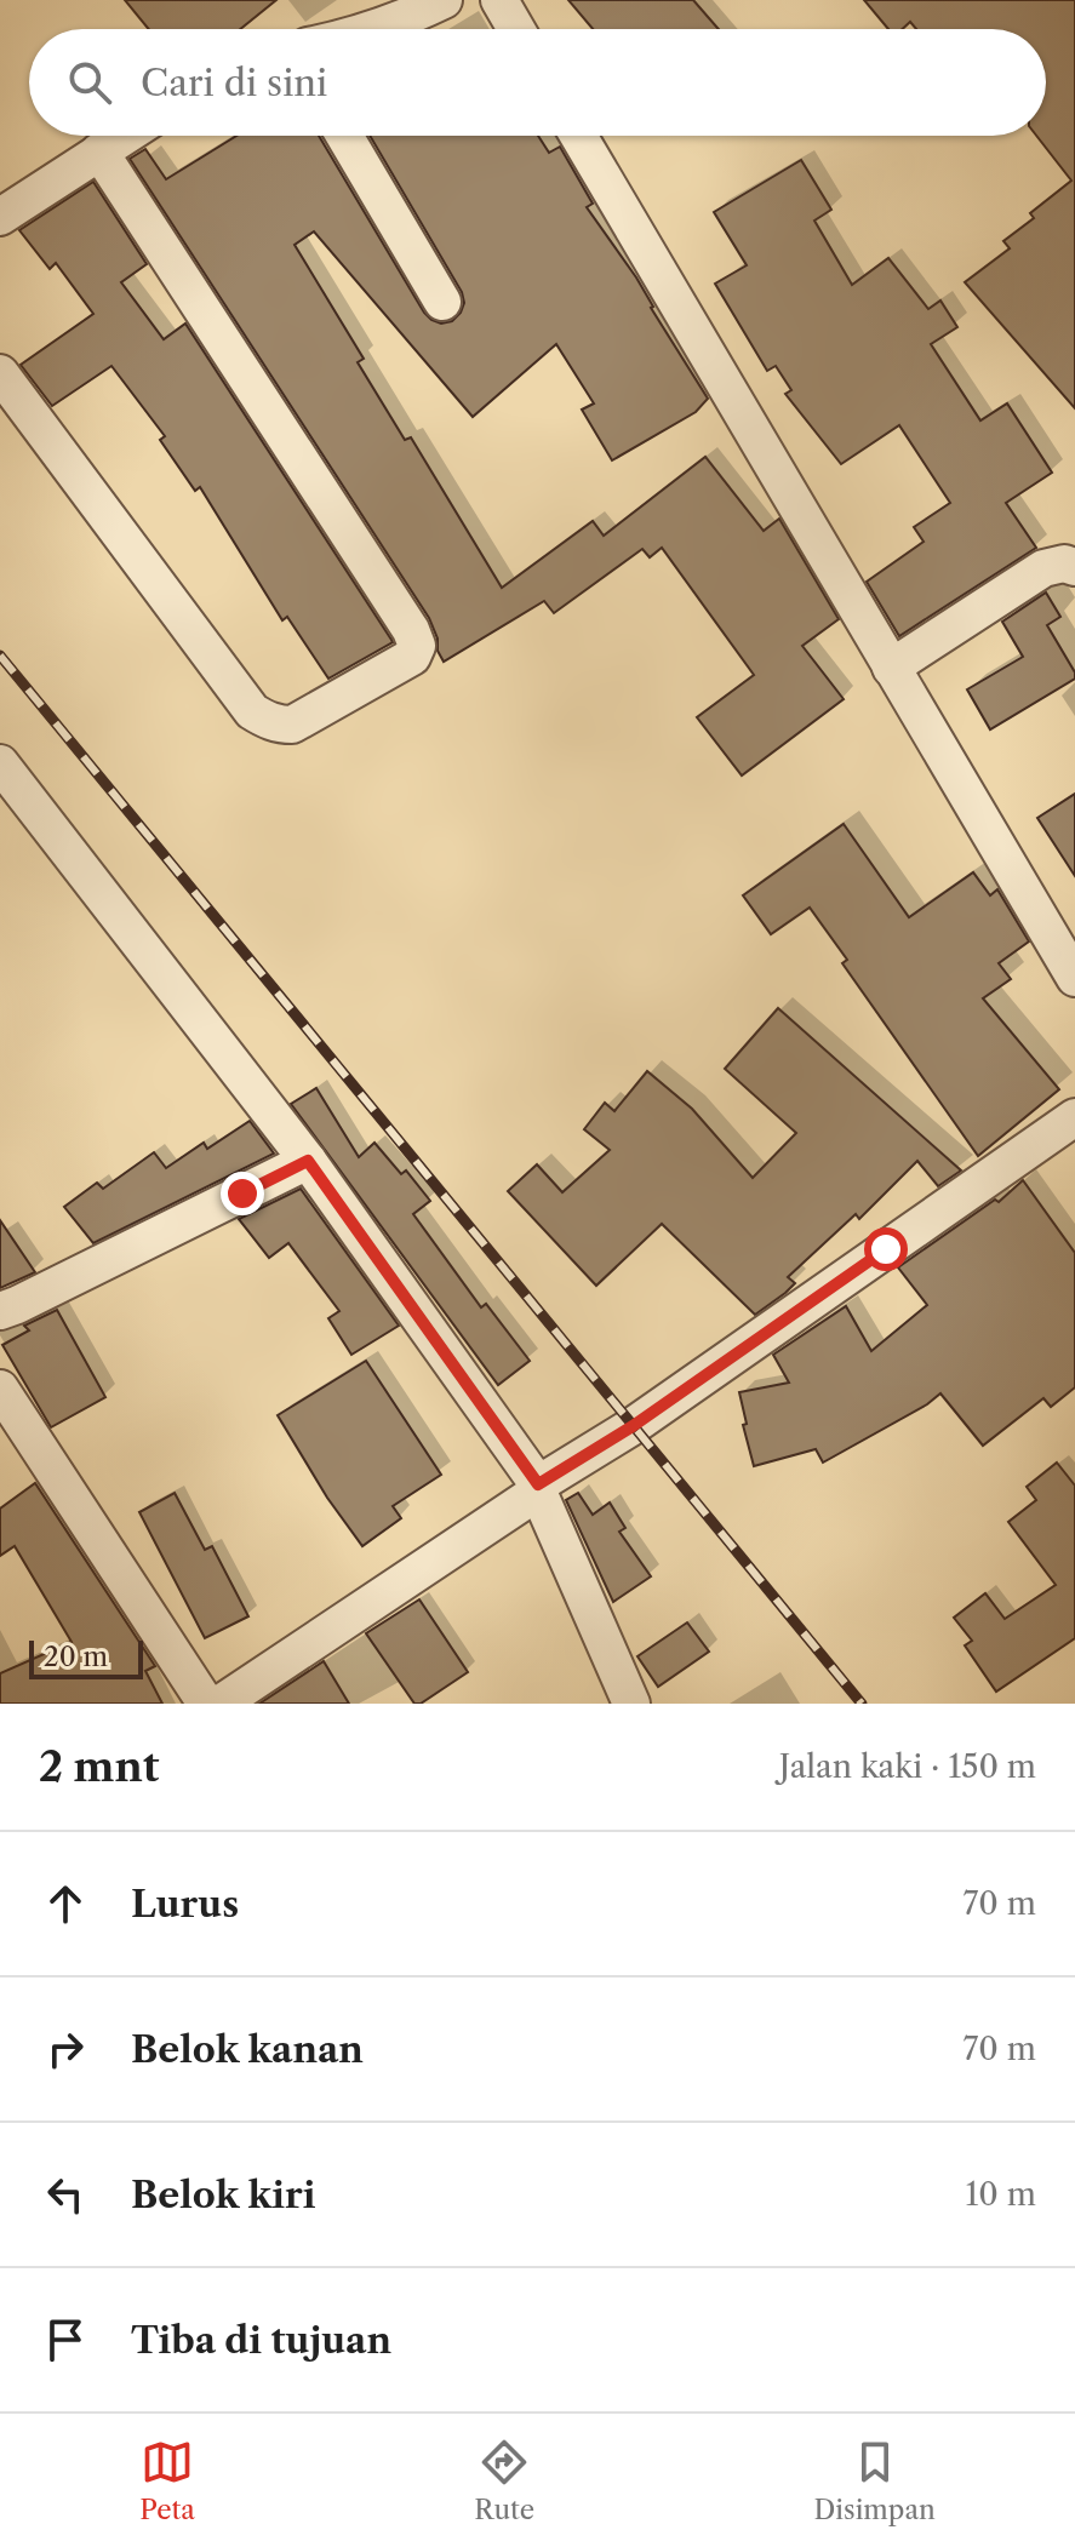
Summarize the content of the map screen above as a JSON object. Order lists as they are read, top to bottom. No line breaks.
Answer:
{"scale_bar":"20 m","page":{"search":"Cari di sini","scale":"20 m","heading":["2 mnt","Jalan kaki · 150 m"],"list":[["Lurus","70 m"],["Belok kanan","70 m"],["Belok kiri","10 m"],"Tiba di tujuan"],"nav":["Peta","Rute","Disimpan"]}}
